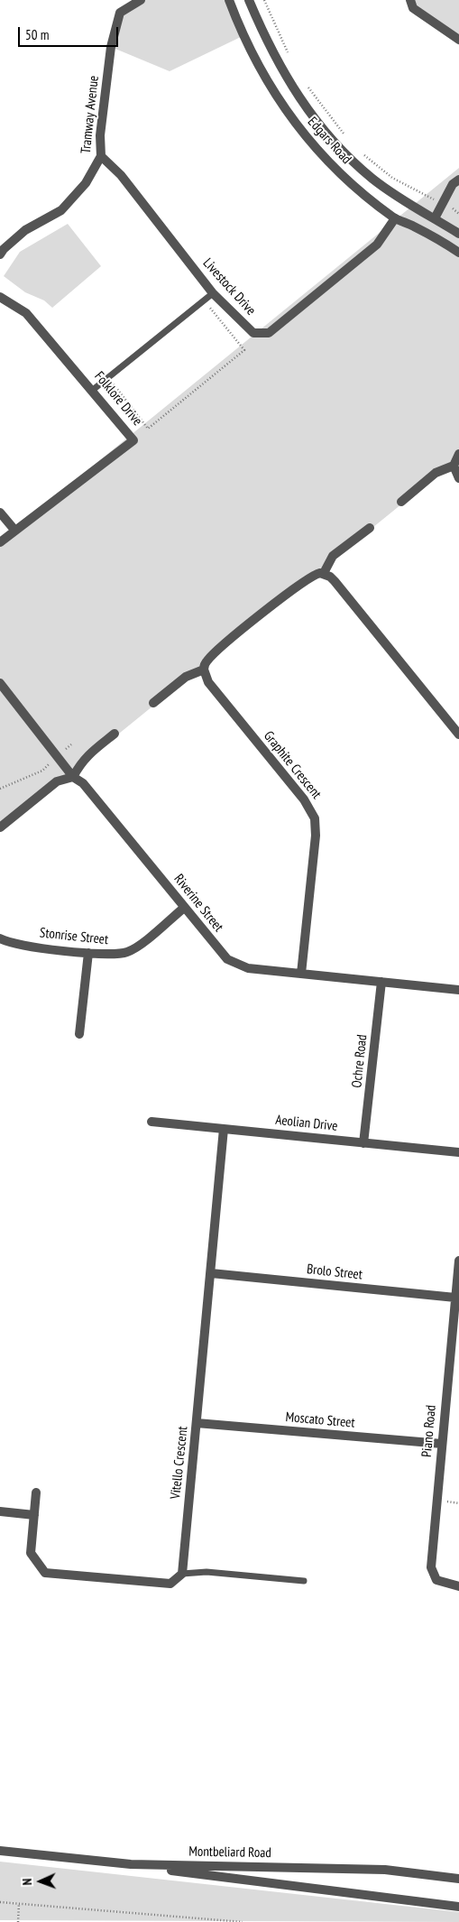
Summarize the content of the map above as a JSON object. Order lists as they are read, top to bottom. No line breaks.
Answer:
{"streets":{"street":["Tramway Avenue","Edgars Road","Livestock Drive","Folklore Drive","Graphite Crescent","Riverine Street","Stonrise Street","Ochre Road","Aeolian Drive","Brolo Street","Moscato Street","Piano Road","Vitello Crescent","Montbeliard Road"]},"crossings":[["Tramway Avenue","Livestock Drive"],["Edgars Road","Livestock Drive"],["Graphite Crescent","Riverine Street"],["Riverine Street","Stonrise Street"],["Riverine Street","Ochre Road"],["Ochre Road","Aeolian Drive"],["Aeolian Drive","Vitello Crescent"],["Brolo Street","Piano Road"],["Brolo Street","Vitello Crescent"],["Moscato Street","Piano Road"],["Moscato Street","Vitello Crescent"]],"scale_bar":"50 m","north":"left"}
